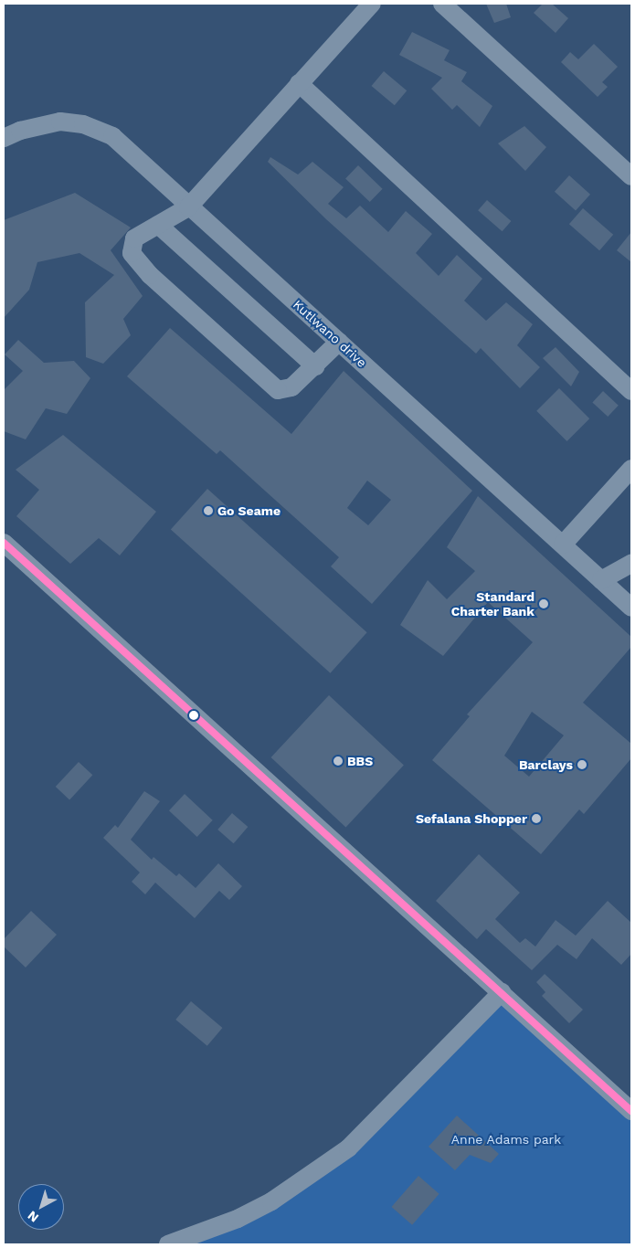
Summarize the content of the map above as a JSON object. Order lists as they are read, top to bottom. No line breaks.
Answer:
{"streets":{"street":["Kutlwano drive"]},"parks":["Anne Adams park"],"places":["Go Seame","Standard Charter Bank","BBS","Barclays","Sefalana Shopper"],"north":"bottom left"}
